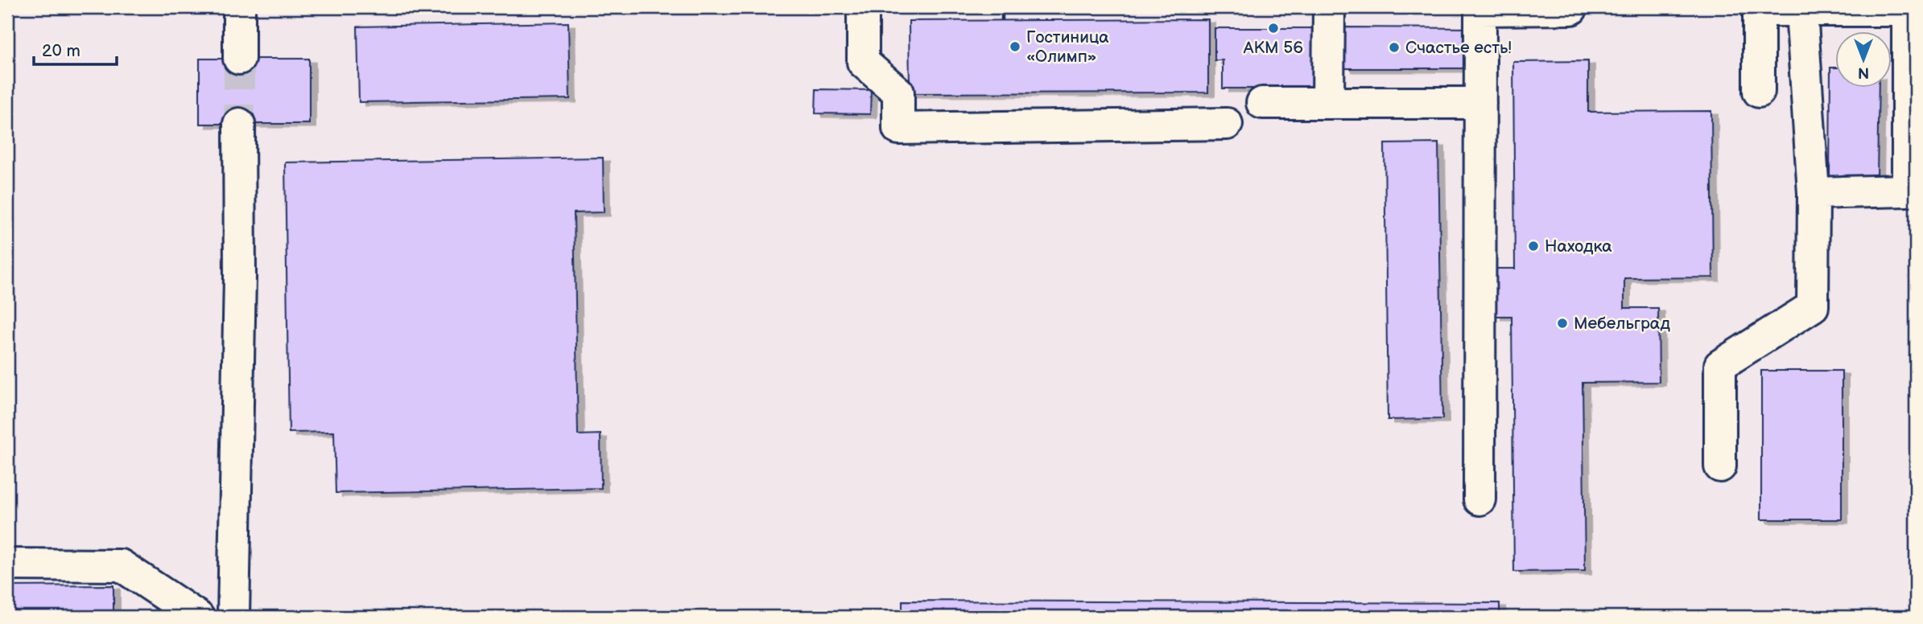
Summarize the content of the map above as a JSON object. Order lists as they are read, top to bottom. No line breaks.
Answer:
{"places":["АКМ 56","Гостиница «Олимп»","Счастье есть!","Находка","Мебельград"],"scale_bar":"20 m","north":"bottom"}
